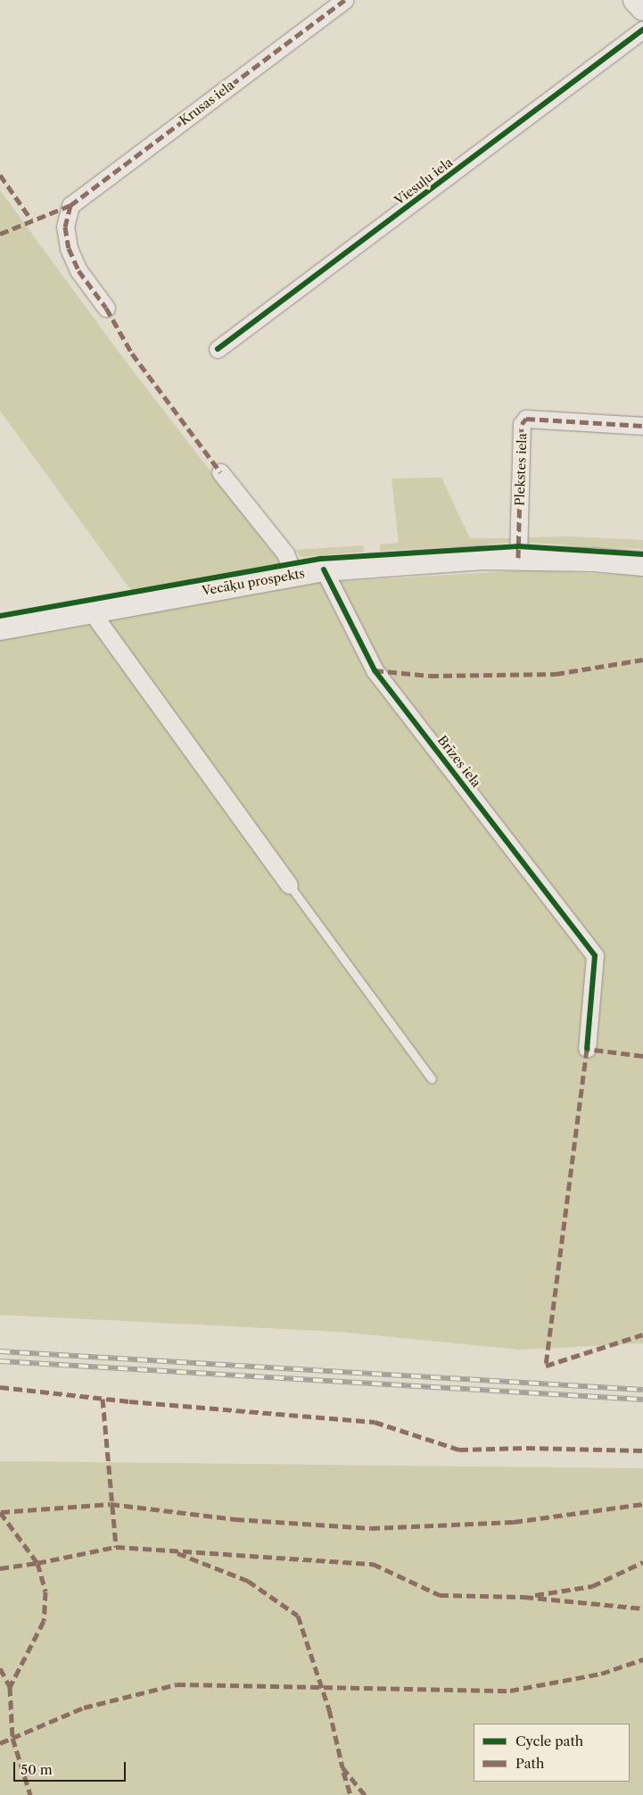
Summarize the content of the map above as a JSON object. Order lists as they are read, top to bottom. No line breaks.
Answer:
{"streets":{"main road":["Vecāķu prospekts"],"street":["Krusas iela","Viesuļu iela","Plekstes iela","Brīzes iela"]},"crossings":[["Plekstes iela","Vecāķu prospekts"],["Vecāķu prospekts","Brīzes iela"]],"legend":["Cycle path","Path"],"scale_bar":"50 m"}
